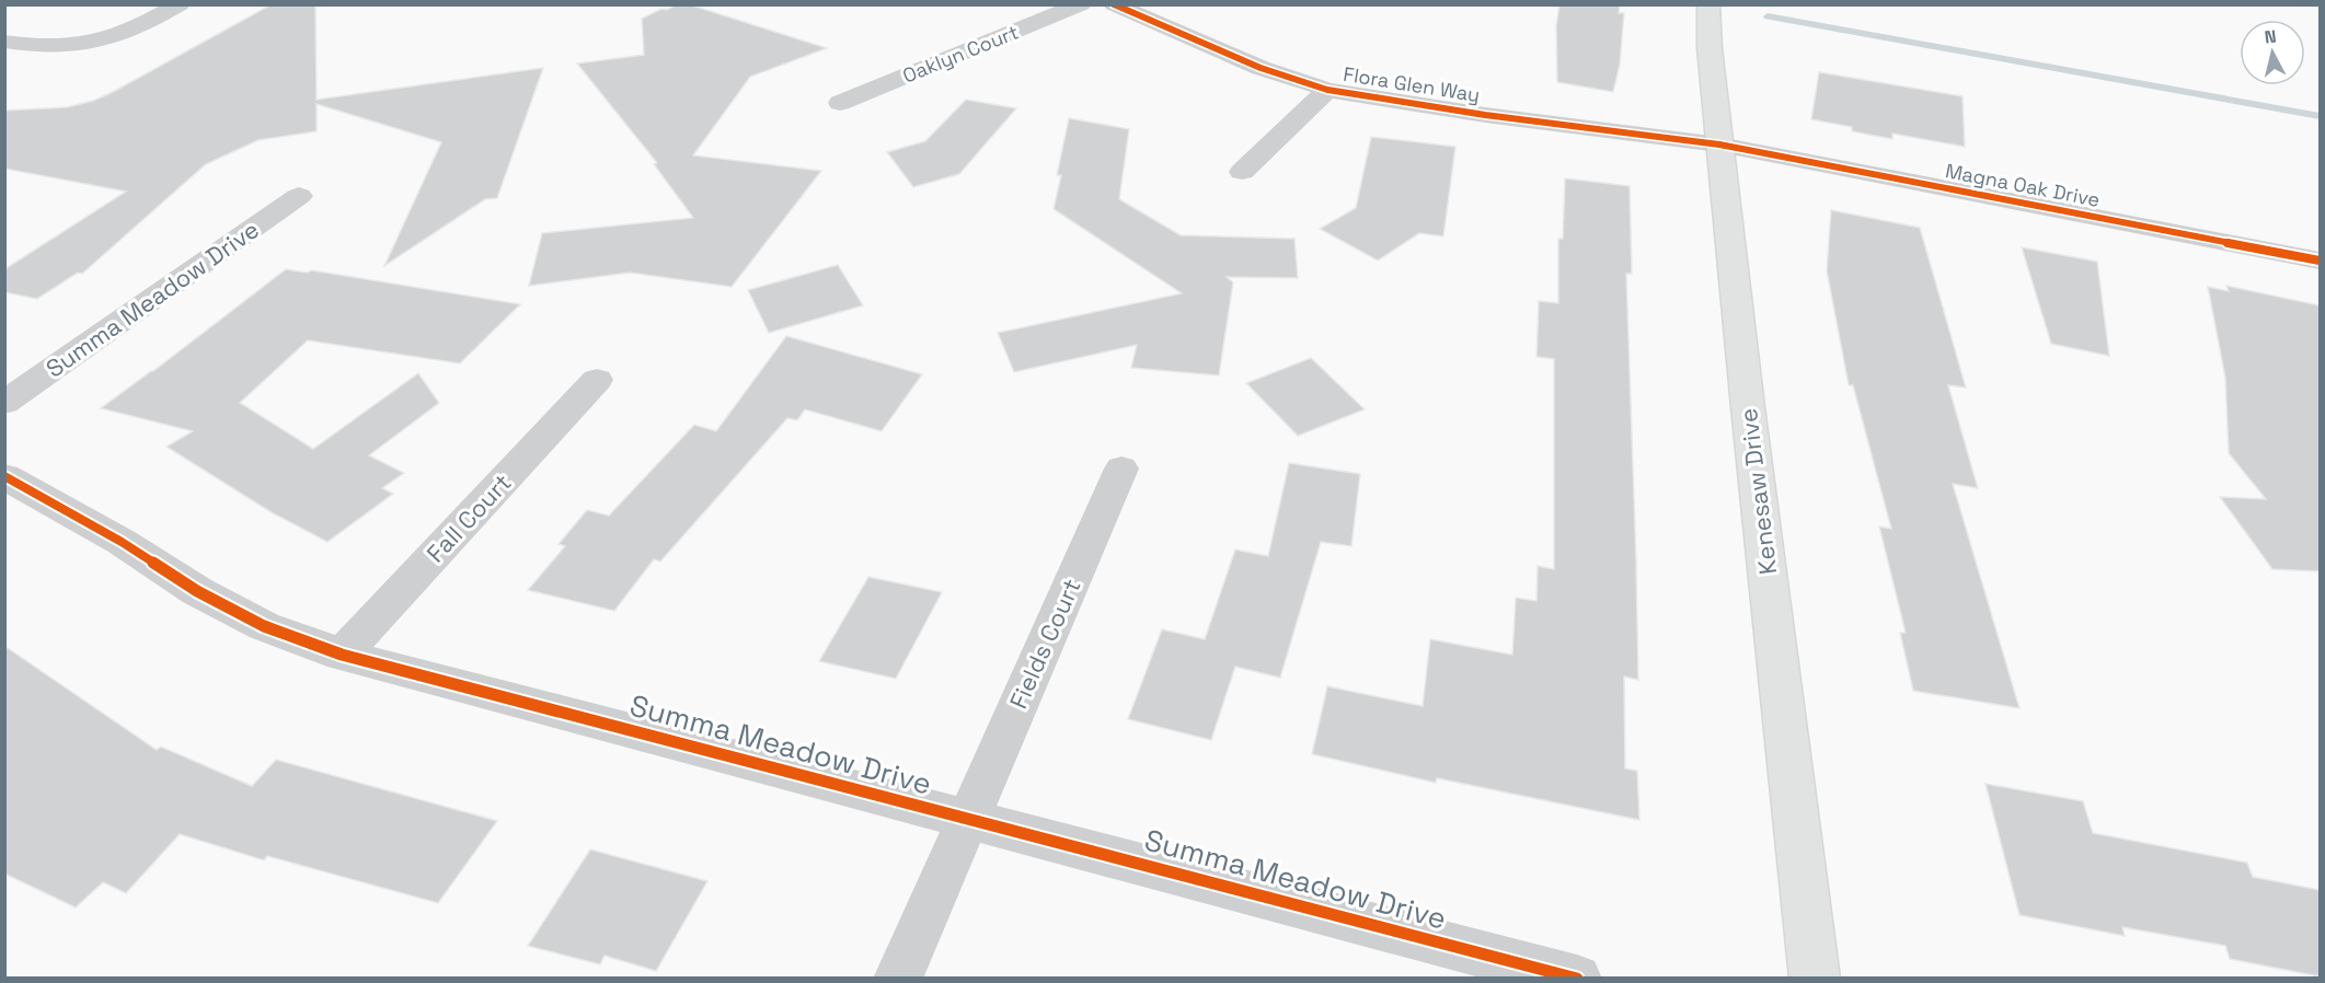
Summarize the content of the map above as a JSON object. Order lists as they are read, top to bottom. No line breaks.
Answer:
{"streets":{"street":["Oaklyn Court","Flora Glen Way","Magna Oak Drive","Summa Meadow Drive","Kenesaw Drive","Fall Court","Fields Court"]},"crossings":[["Flora Glen Way","Magna Oak Drive"],["Flora Glen Way","Kenesaw Drive"],["Magna Oak Drive","Kenesaw Drive"],["Summa Meadow Drive","Fall Court"],["Summa Meadow Drive","Fields Court"]],"north":"top"}
